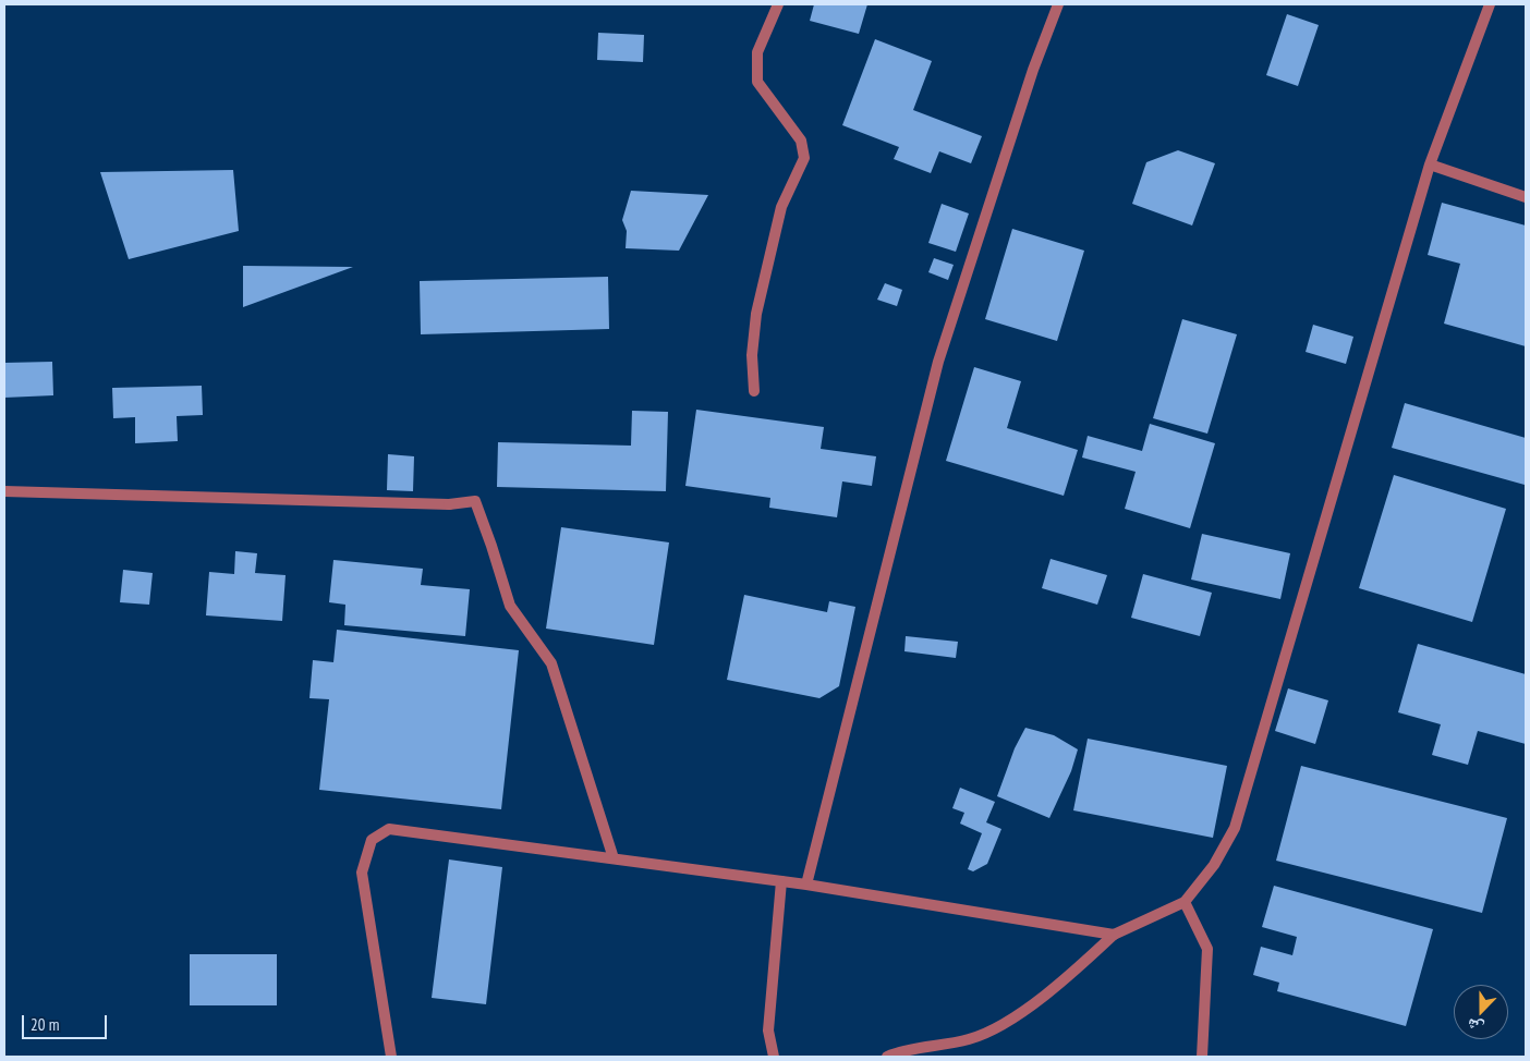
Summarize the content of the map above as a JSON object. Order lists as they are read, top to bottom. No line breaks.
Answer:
{"scale_bar":"20 m","north":"bottom"}
